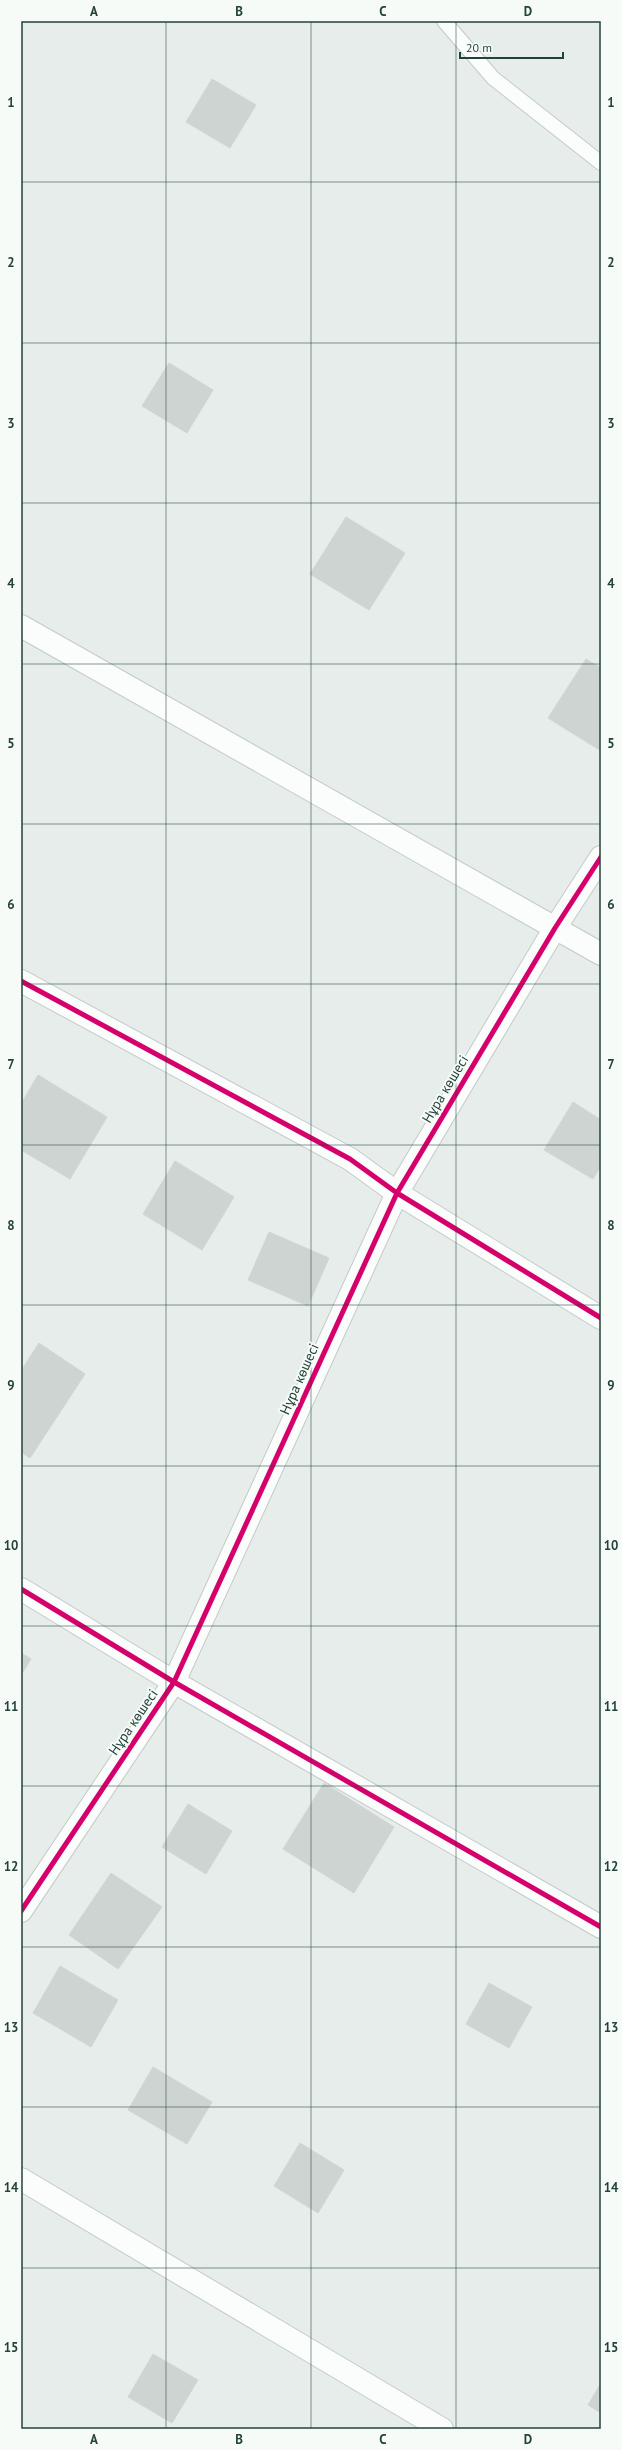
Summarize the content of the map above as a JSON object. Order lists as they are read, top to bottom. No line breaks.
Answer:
{"streets":{"street":["Нұра көшесі"]},"scale_bar":"20 m","grid":{"columns":["A","B","C","D"],"rows":["1","2","3","4","5","6","7","8","9","10","11","12","13","14","15"]}}
